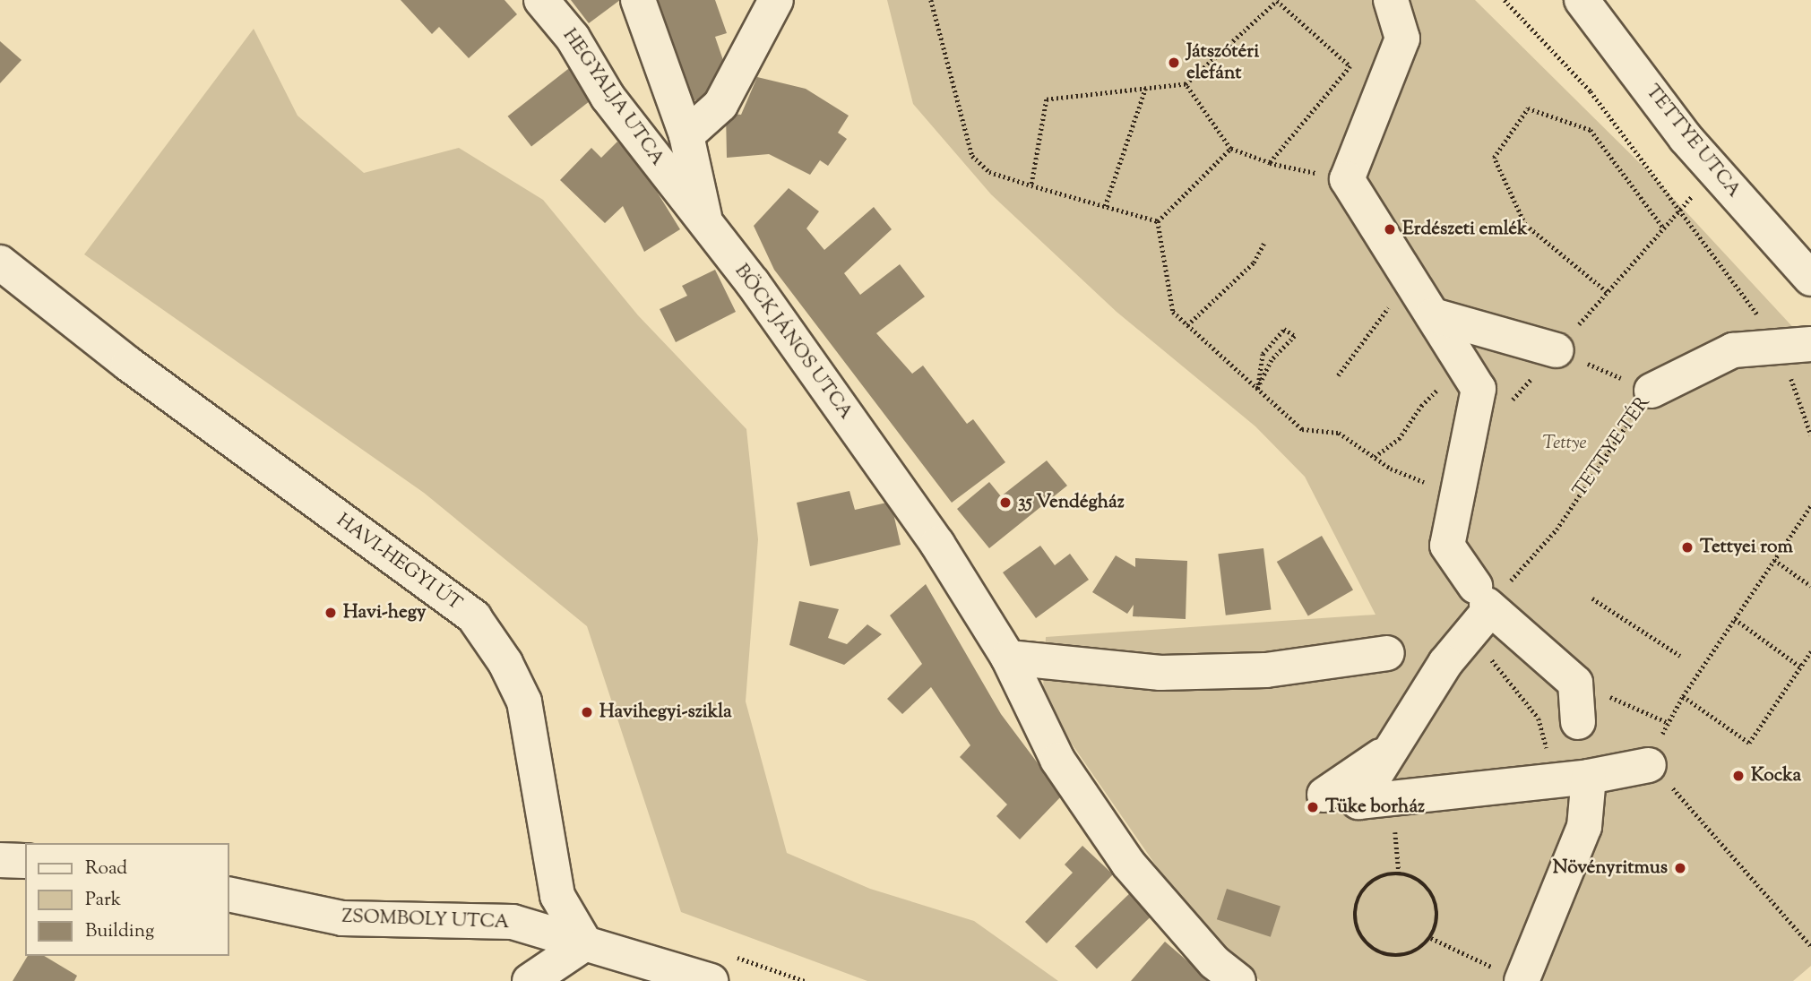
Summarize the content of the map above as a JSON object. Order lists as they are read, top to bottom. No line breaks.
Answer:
{"streets":{"street":["HEGYALJA UTCA","TETTYE UTCA","BÖCK JÁNOS UTCA","TETTYE TÉR","HAVI-HEGYI ÚT","ZSOMBOLY UTCA"]},"crossings":[["HEGYALJA UTCA","BÖCK JÁNOS UTCA"],["HAVI-HEGYI ÚT","ZSOMBOLY UTCA"]],"parks":["Tettye"],"places":["Játszótéri elefánt","Erdészeti emlék","35 Vendégház","Tettyei rom","Havi-hegy","Havihegyi-szikla","Kocka","Tüke borház","Növényritmus"],"legend":["Road","Park","Building"]}
